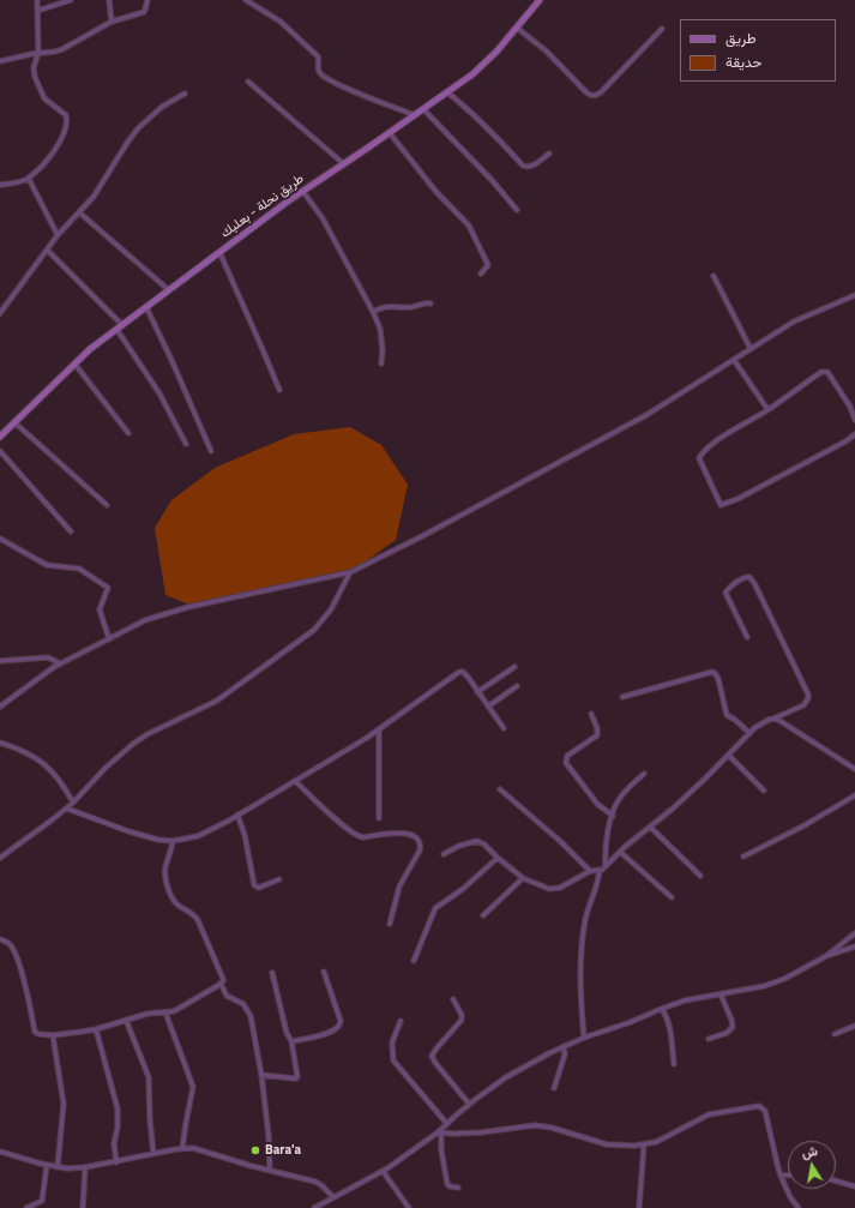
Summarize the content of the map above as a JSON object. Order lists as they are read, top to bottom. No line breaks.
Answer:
{"streets":{"street":["طريق نحلة - بعلبك"]},"places":["Bara'a"],"legend":["طريق","حديقة"],"north":"top"}
